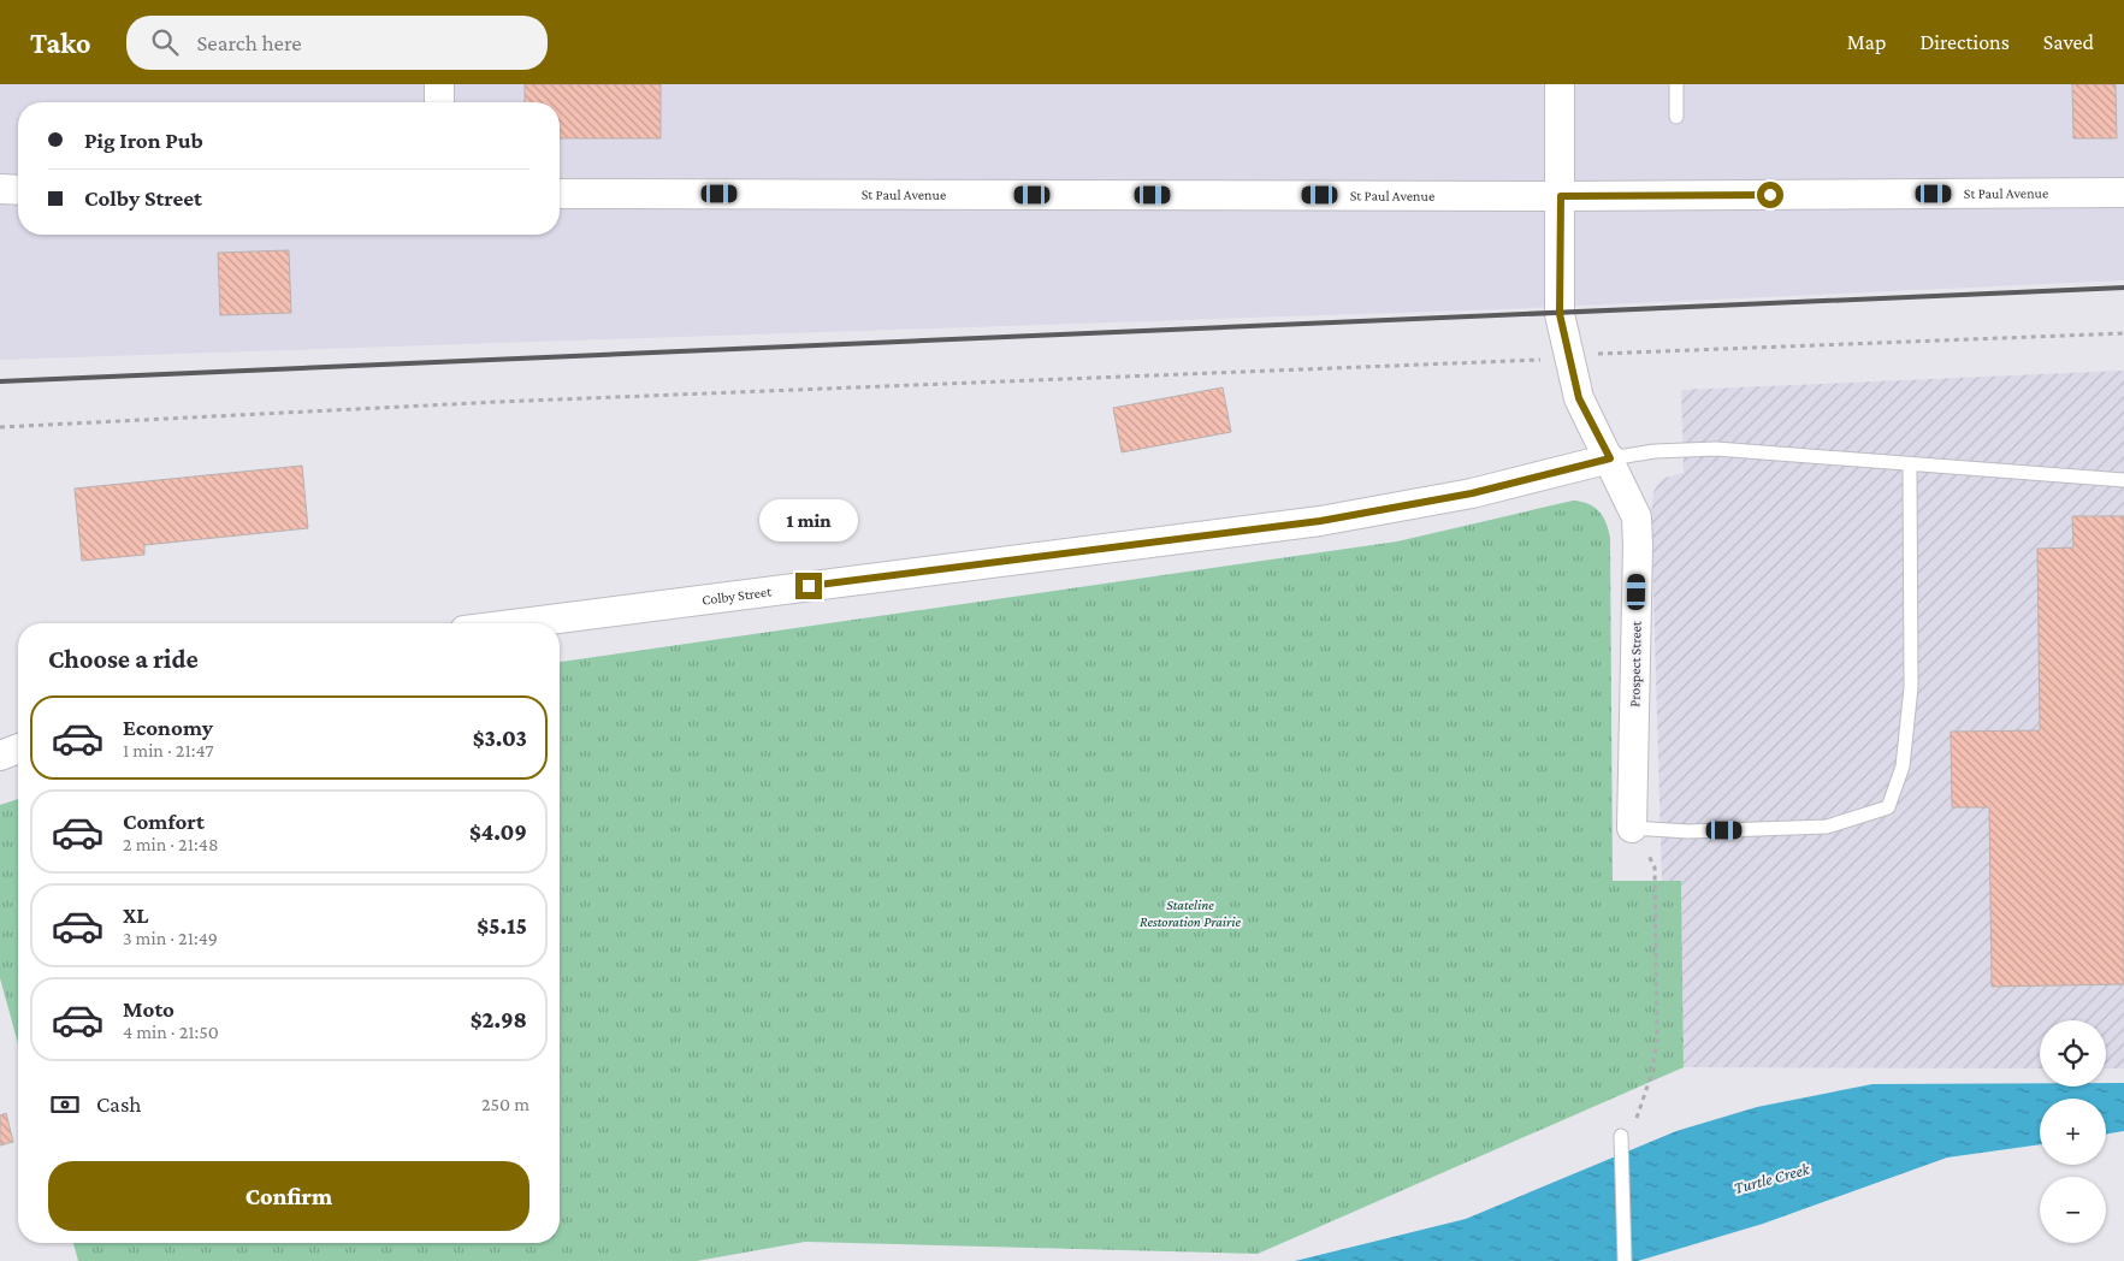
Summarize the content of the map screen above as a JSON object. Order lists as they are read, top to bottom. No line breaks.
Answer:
{"streets":{"street":["St Paul Avenue","Colby Street","Prospect Street"]},"crossings":[["St Paul Avenue","Prospect Street"],["Colby Street","Prospect Street"]],"water":["Turtle Creek"],"parks":["Stateline Restoration Prairie"],"page":{"header":"Tako","search":"Search here","nav":["Map","Directions","Saved"],"banner":["Pig Iron Pub","Colby Street"],"bubble":"1 min","heading":"Choose a ride","list":[{"name":"Economy","note":"1 min · 21:47","value":"$3.03"},{"name":"Comfort","note":"2 min · 21:48","value":"$4.09"},{"name":"XL","note":"3 min · 21:49","value":"$5.15"},{"name":"Moto","note":"4 min · 21:50","value":"$2.98"}],"map_buttons":["+","−"],"pay":["Cash","250 m"],"buttons":"Confirm"}}
